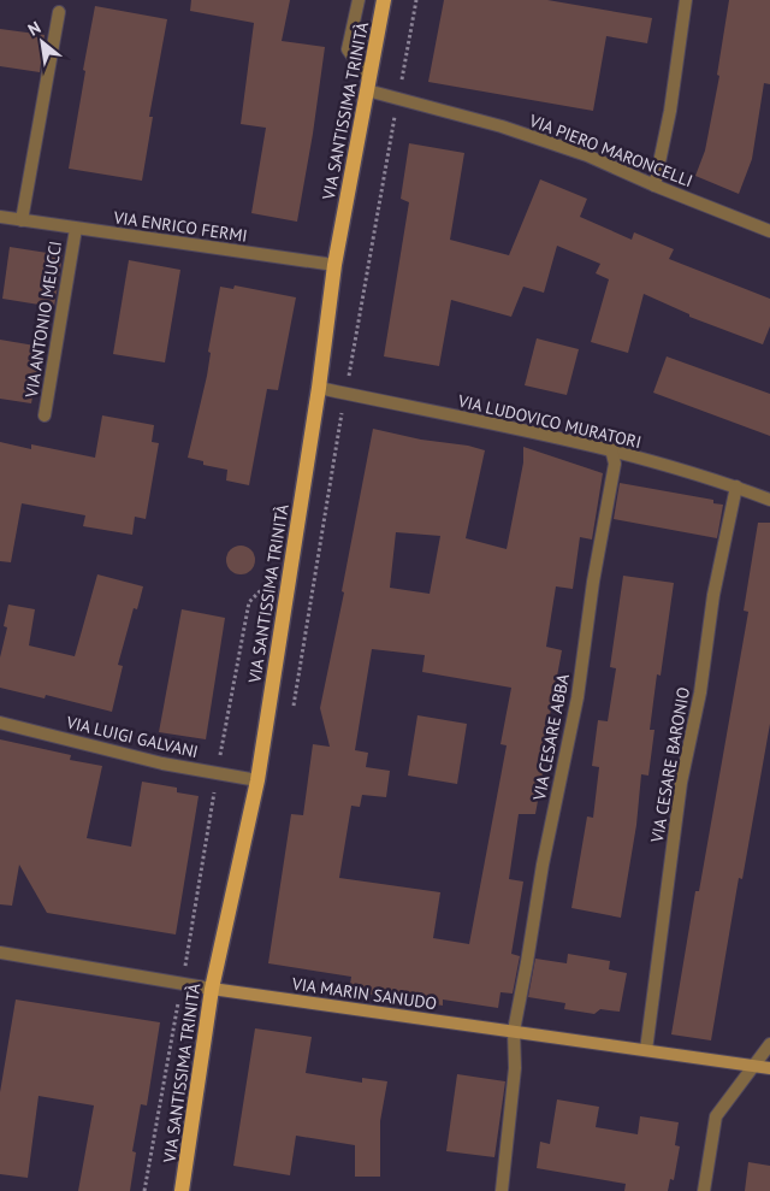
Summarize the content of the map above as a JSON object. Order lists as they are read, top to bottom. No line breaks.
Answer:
{"streets":{"main road":["VIA SANTISSIMA TRINITÀ"],"street":["VIA PIERO MARONCELLI","VIA ENRICO FERMI","VIA ANTONIO MEUCCI","VIA LUDOVICO MURATORI","VIA LUIGI GALVANI","VIA CESARE ABBA","VIA CESARE BARONIO","VIA MARIN SANUDO"]},"crossings":[["VIA SANTISSIMA TRINITÀ","VIA PIERO MARONCELLI"],["VIA SANTISSIMA TRINITÀ","VIA ENRICO FERMI"],["VIA SANTISSIMA TRINITÀ","VIA LUDOVICO MURATORI"],["VIA SANTISSIMA TRINITÀ","VIA LUIGI GALVANI"],["VIA SANTISSIMA TRINITÀ","VIA MARIN SANUDO"],["VIA ENRICO FERMI","VIA ANTONIO MEUCCI"],["VIA LUDOVICO MURATORI","VIA CESARE ABBA"],["VIA LUDOVICO MURATORI","VIA CESARE BARONIO"],["VIA CESARE ABBA","VIA MARIN SANUDO"],["VIA CESARE BARONIO","VIA MARIN SANUDO"]],"north":"top left"}
